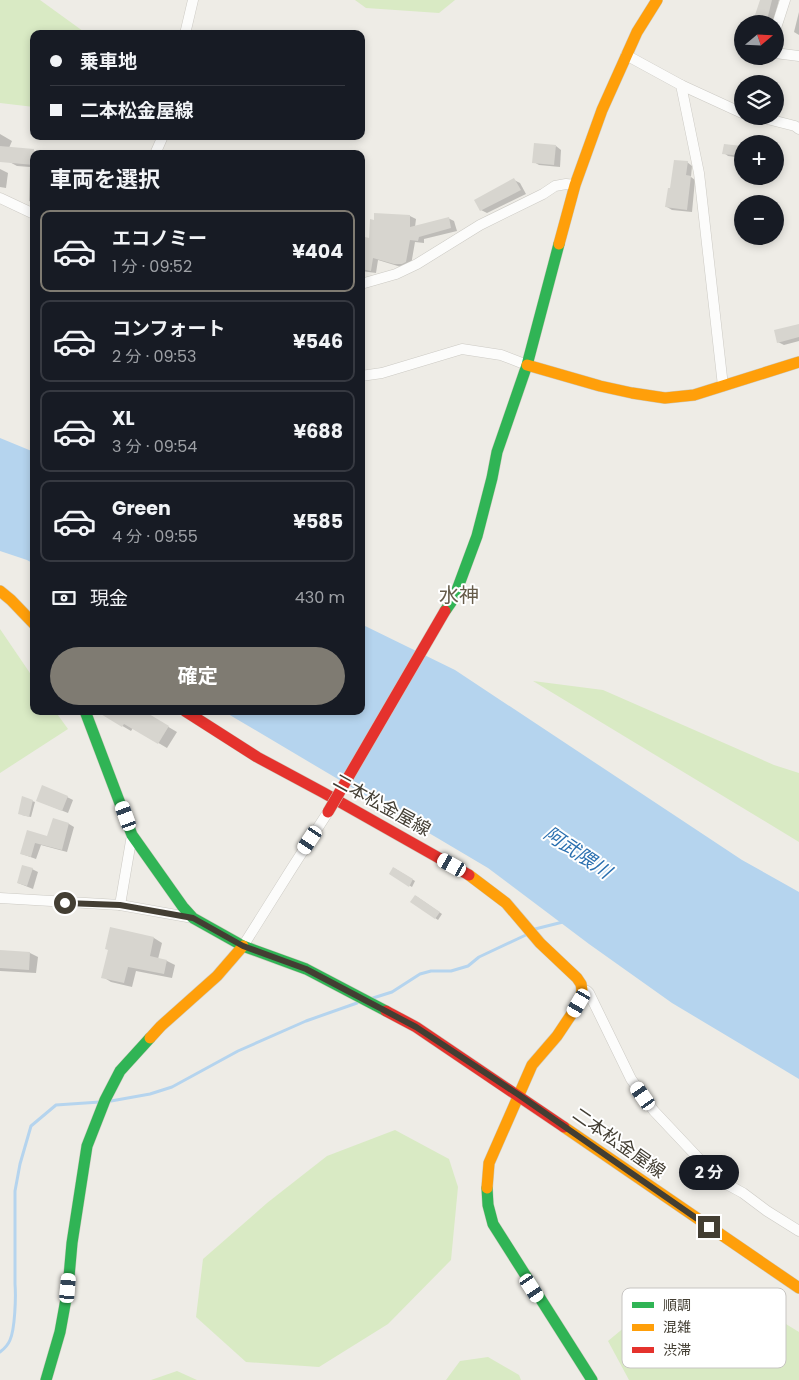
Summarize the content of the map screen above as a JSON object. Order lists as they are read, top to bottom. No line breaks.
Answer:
{"streets":{"street":["二本松金屋線"]},"districts":["水神"],"water":["阿武隈川"],"legend":["順調","混雑","渋滞"],"north":"right","page":{"map_buttons":["+","−"],"banner":["乗車地","二本松金屋線"],"heading":"車両を選択","list":[{"name":"エコノミー","note":"1 分 · 09:52","value":"¥404"},{"name":"コンフォート","note":"2 分 · 09:53","value":"¥546"},{"name":"XL","note":"3 分 · 09:54","value":"¥688"},{"name":"Green","note":"4 分 · 09:55","value":"¥585"}],"pay":["現金","430 m"],"buttons":"確定","bubble":"2 分"}}
